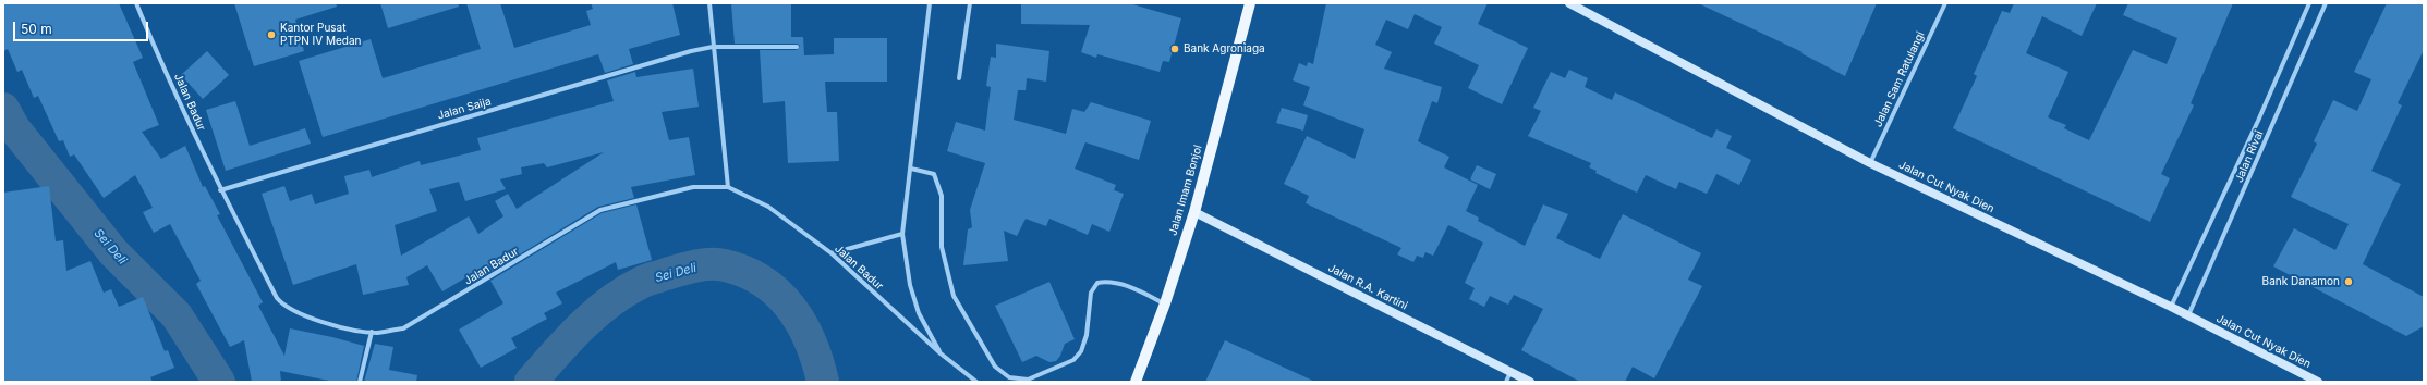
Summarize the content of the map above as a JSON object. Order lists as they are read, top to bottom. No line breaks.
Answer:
{"streets":{"main road":["Jalan Imam Bonjol"],"street":["Jalan Sam Ratulangi","Jalan Badur","Jalan Saija","Jalan Rivai","Jalan Cut Nyak Dien","Jalan R.A. Kartini"]},"crossings":[["Jalan Sam Ratulangi","Jalan Cut Nyak Dien"],["Jalan Badur","Jalan Saija"],["Jalan Rivai","Jalan Cut Nyak Dien"],["Jalan Imam Bonjol","Jalan R.A. Kartini"]],"water":["Sei Deli"],"places":["Kantor Pusat PTPN IV Medan","Bank Agroniaga","Bank Danamon"],"scale_bar":"50 m"}
